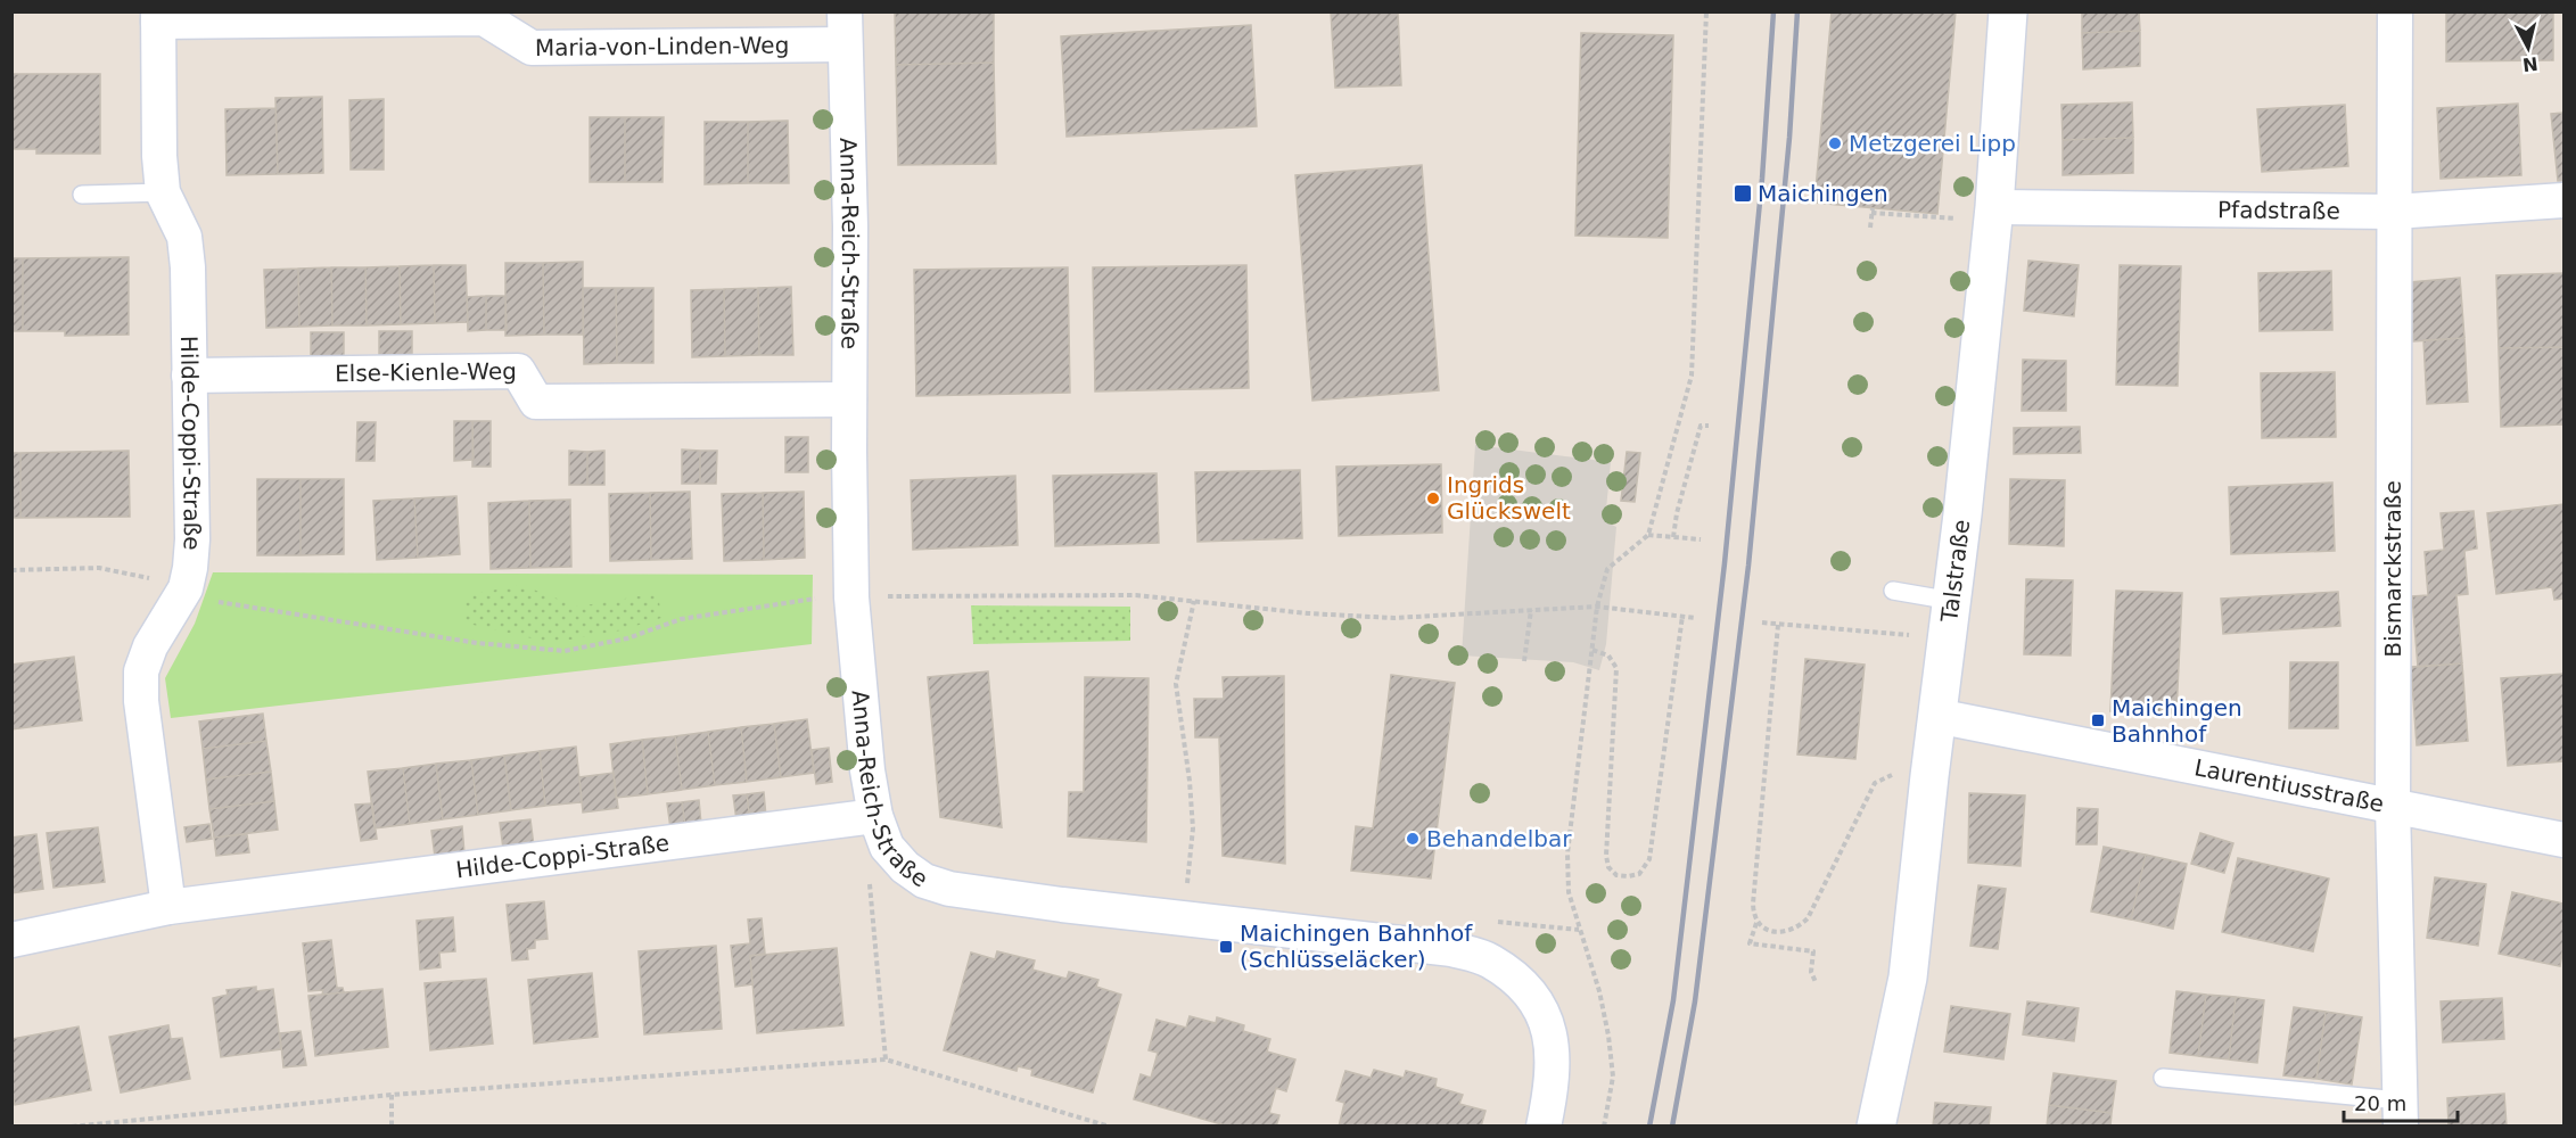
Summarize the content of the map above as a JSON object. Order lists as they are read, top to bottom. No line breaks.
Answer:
{"streets":{"street":["Maria-von-Linden-Weg","Pfadstraße","Anna-Reich-Straße","Else-Kienle-Weg","Hilde-Coppi-Straße","Bismarckstraße","Talstraße","Laurentiusstraße"]},"crossings":[["Maria-von-Linden-Weg","Anna-Reich-Straße"],["Maria-von-Linden-Weg","Hilde-Coppi-Straße"],["Pfadstraße","Bismarckstraße"],["Pfadstraße","Talstraße"],["Anna-Reich-Straße","Else-Kienle-Weg"],["Anna-Reich-Straße","Hilde-Coppi-Straße"],["Else-Kienle-Weg","Hilde-Coppi-Straße"],["Bismarckstraße","Laurentiusstraße"],["Talstraße","Laurentiusstraße"]],"places":{"other":["Metzgerei Lipp","Ingrids Glückswelt","Behandelbar"],"transit":["Maichingen","Maichingen Bahnhof","Maichingen Bahnhof (Schlüsseläcker)"]},"scale_bar":"20 m","north":"bottom"}
